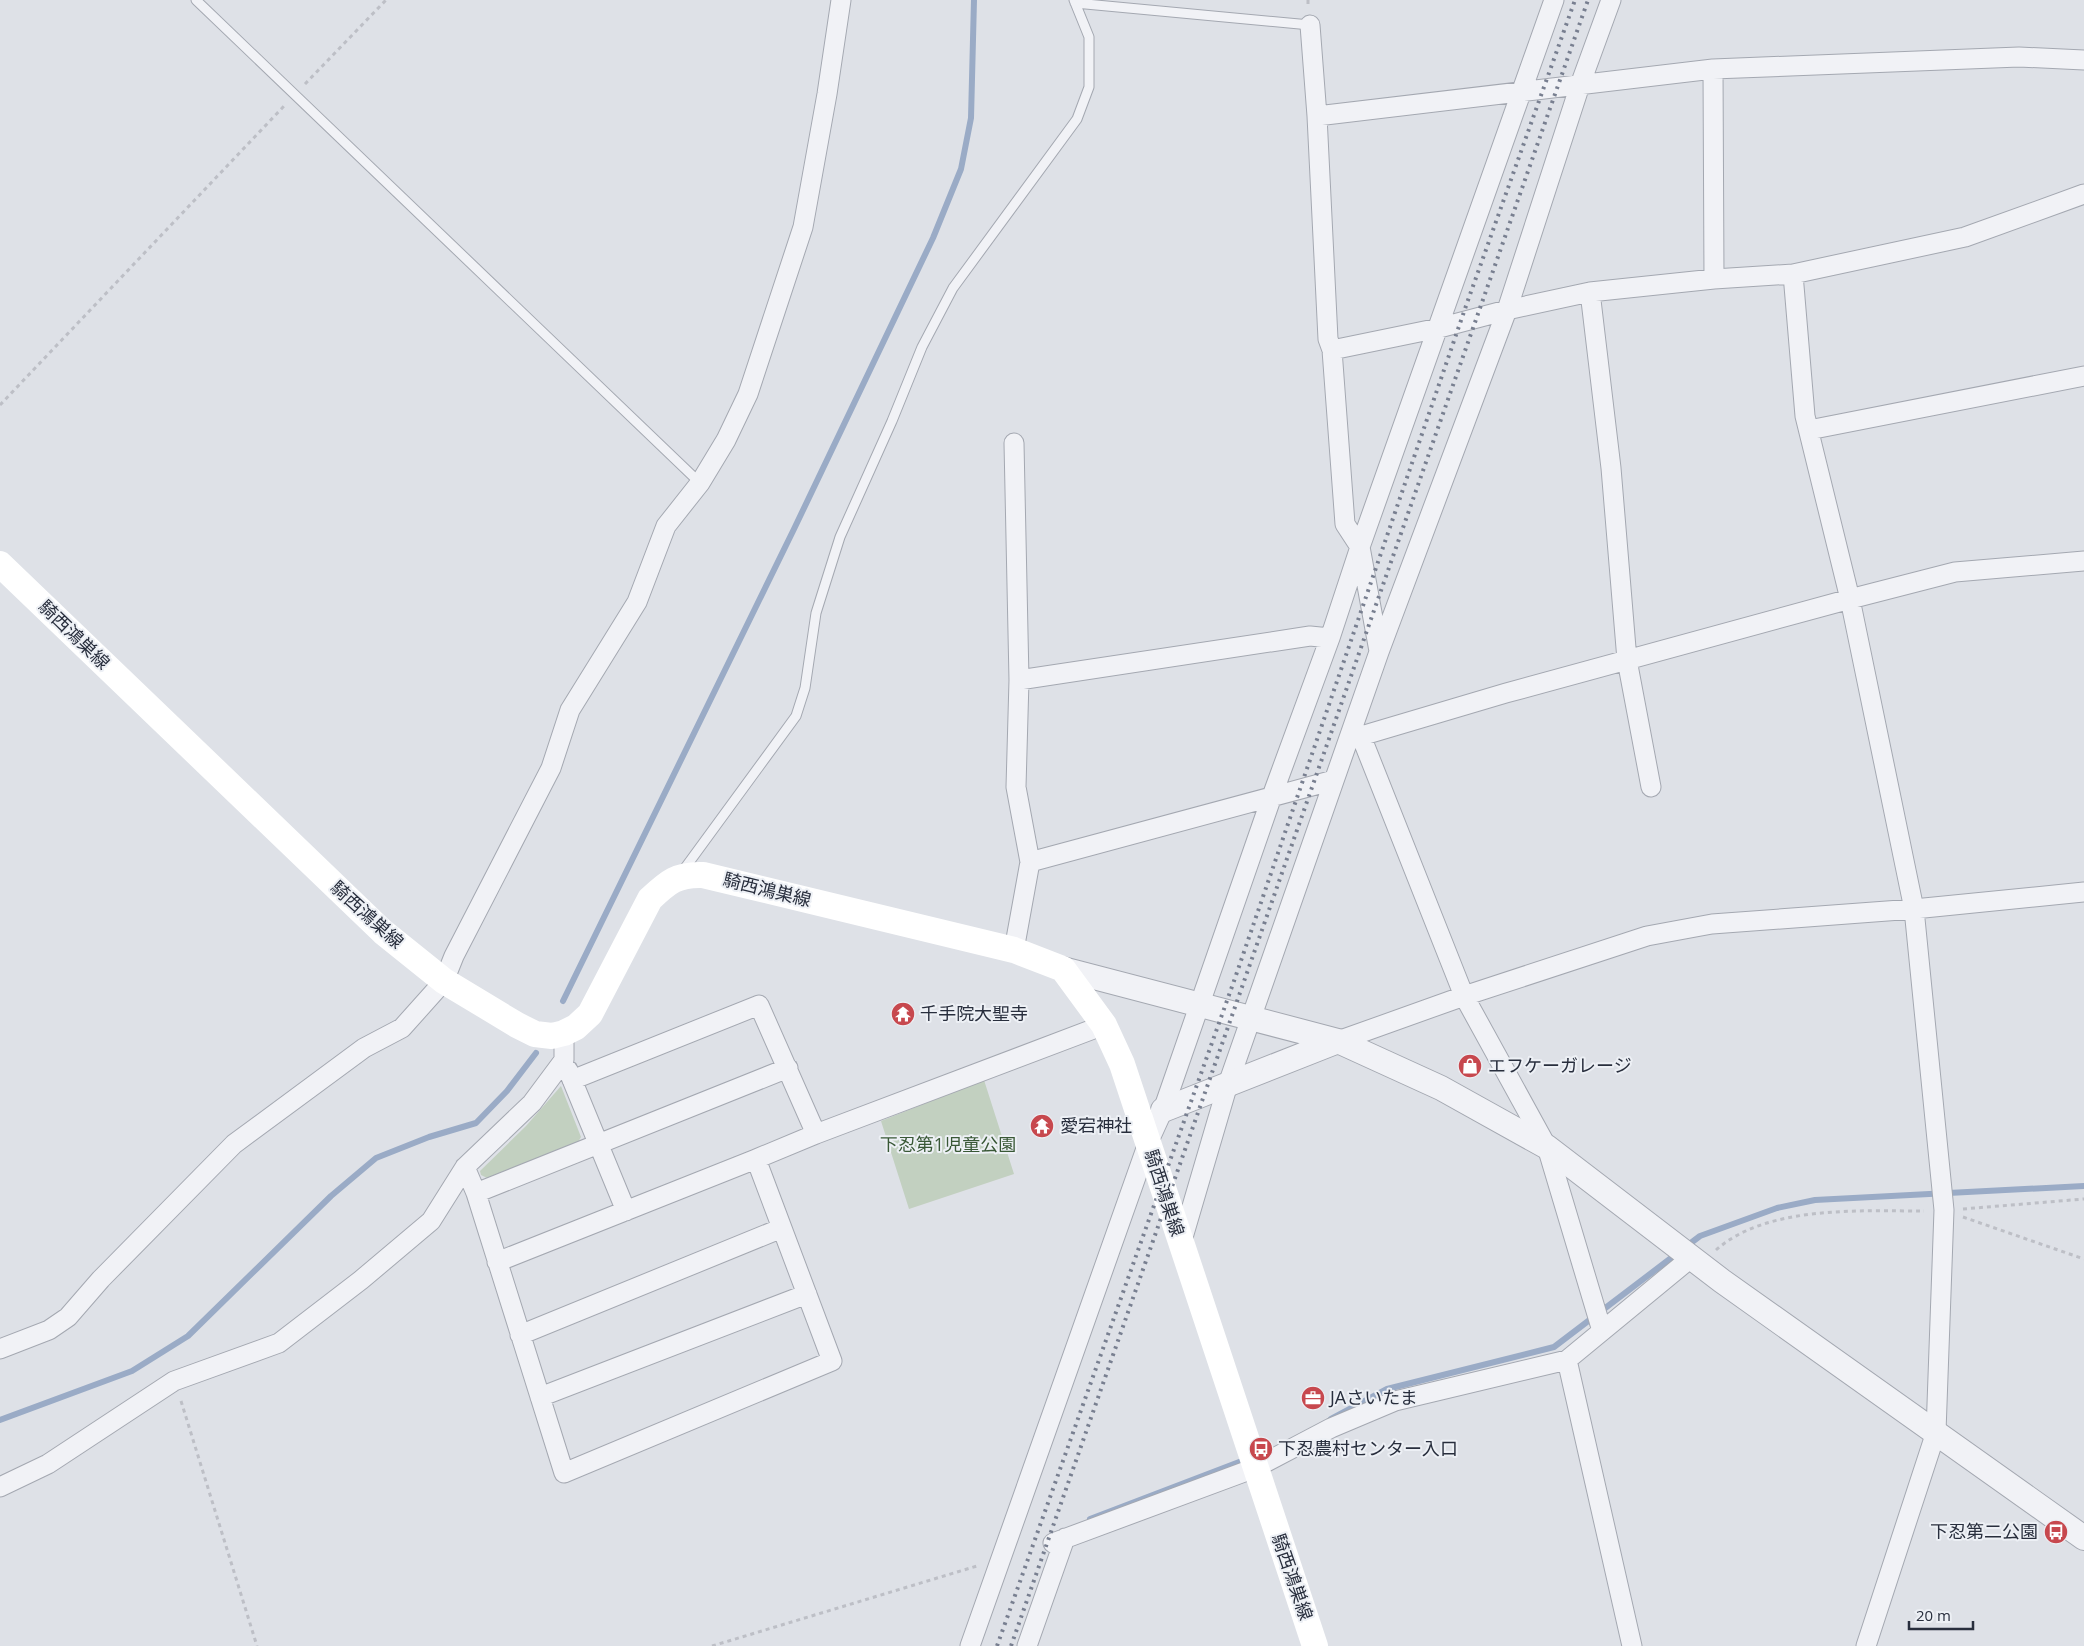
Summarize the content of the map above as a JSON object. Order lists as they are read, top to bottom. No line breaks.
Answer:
{"streets":{"main road":["騎西鴻巣線"]},"parks":["下忍第1児童公園"],"places":{"temple":["千手院大聖寺","愛宕神社"],"shop":["エフケーガレージ"],"office":["JAさいたま"],"bus stop":["下忍農村センター入口","下忍第二公園"]},"scale_bar":"20 m"}
